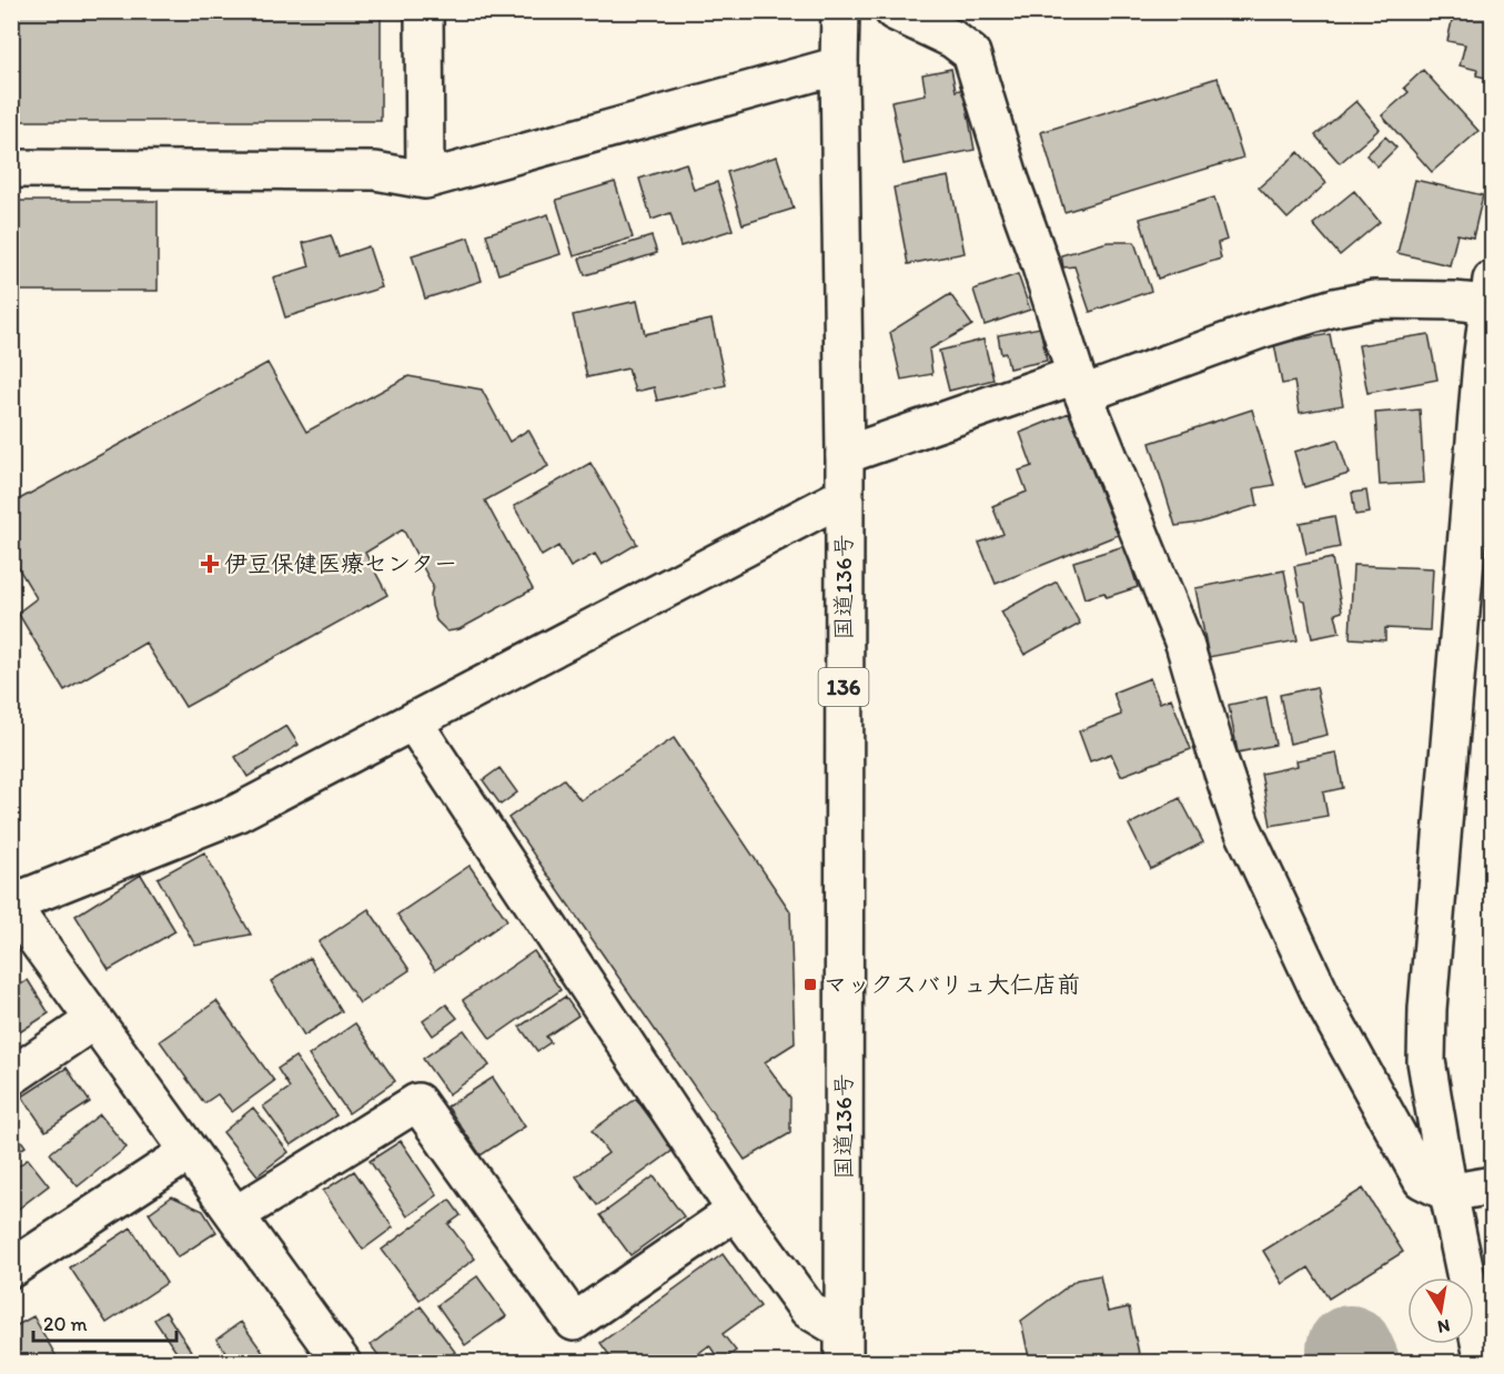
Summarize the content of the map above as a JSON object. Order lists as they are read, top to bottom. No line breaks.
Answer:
{"streets":{"main road":["国道136号","136"]},"places":{"health":["伊豆保健医療センター"],"transit":["マックスバリュ大仁店前"]},"scale_bar":"20 m","north":"bottom"}
